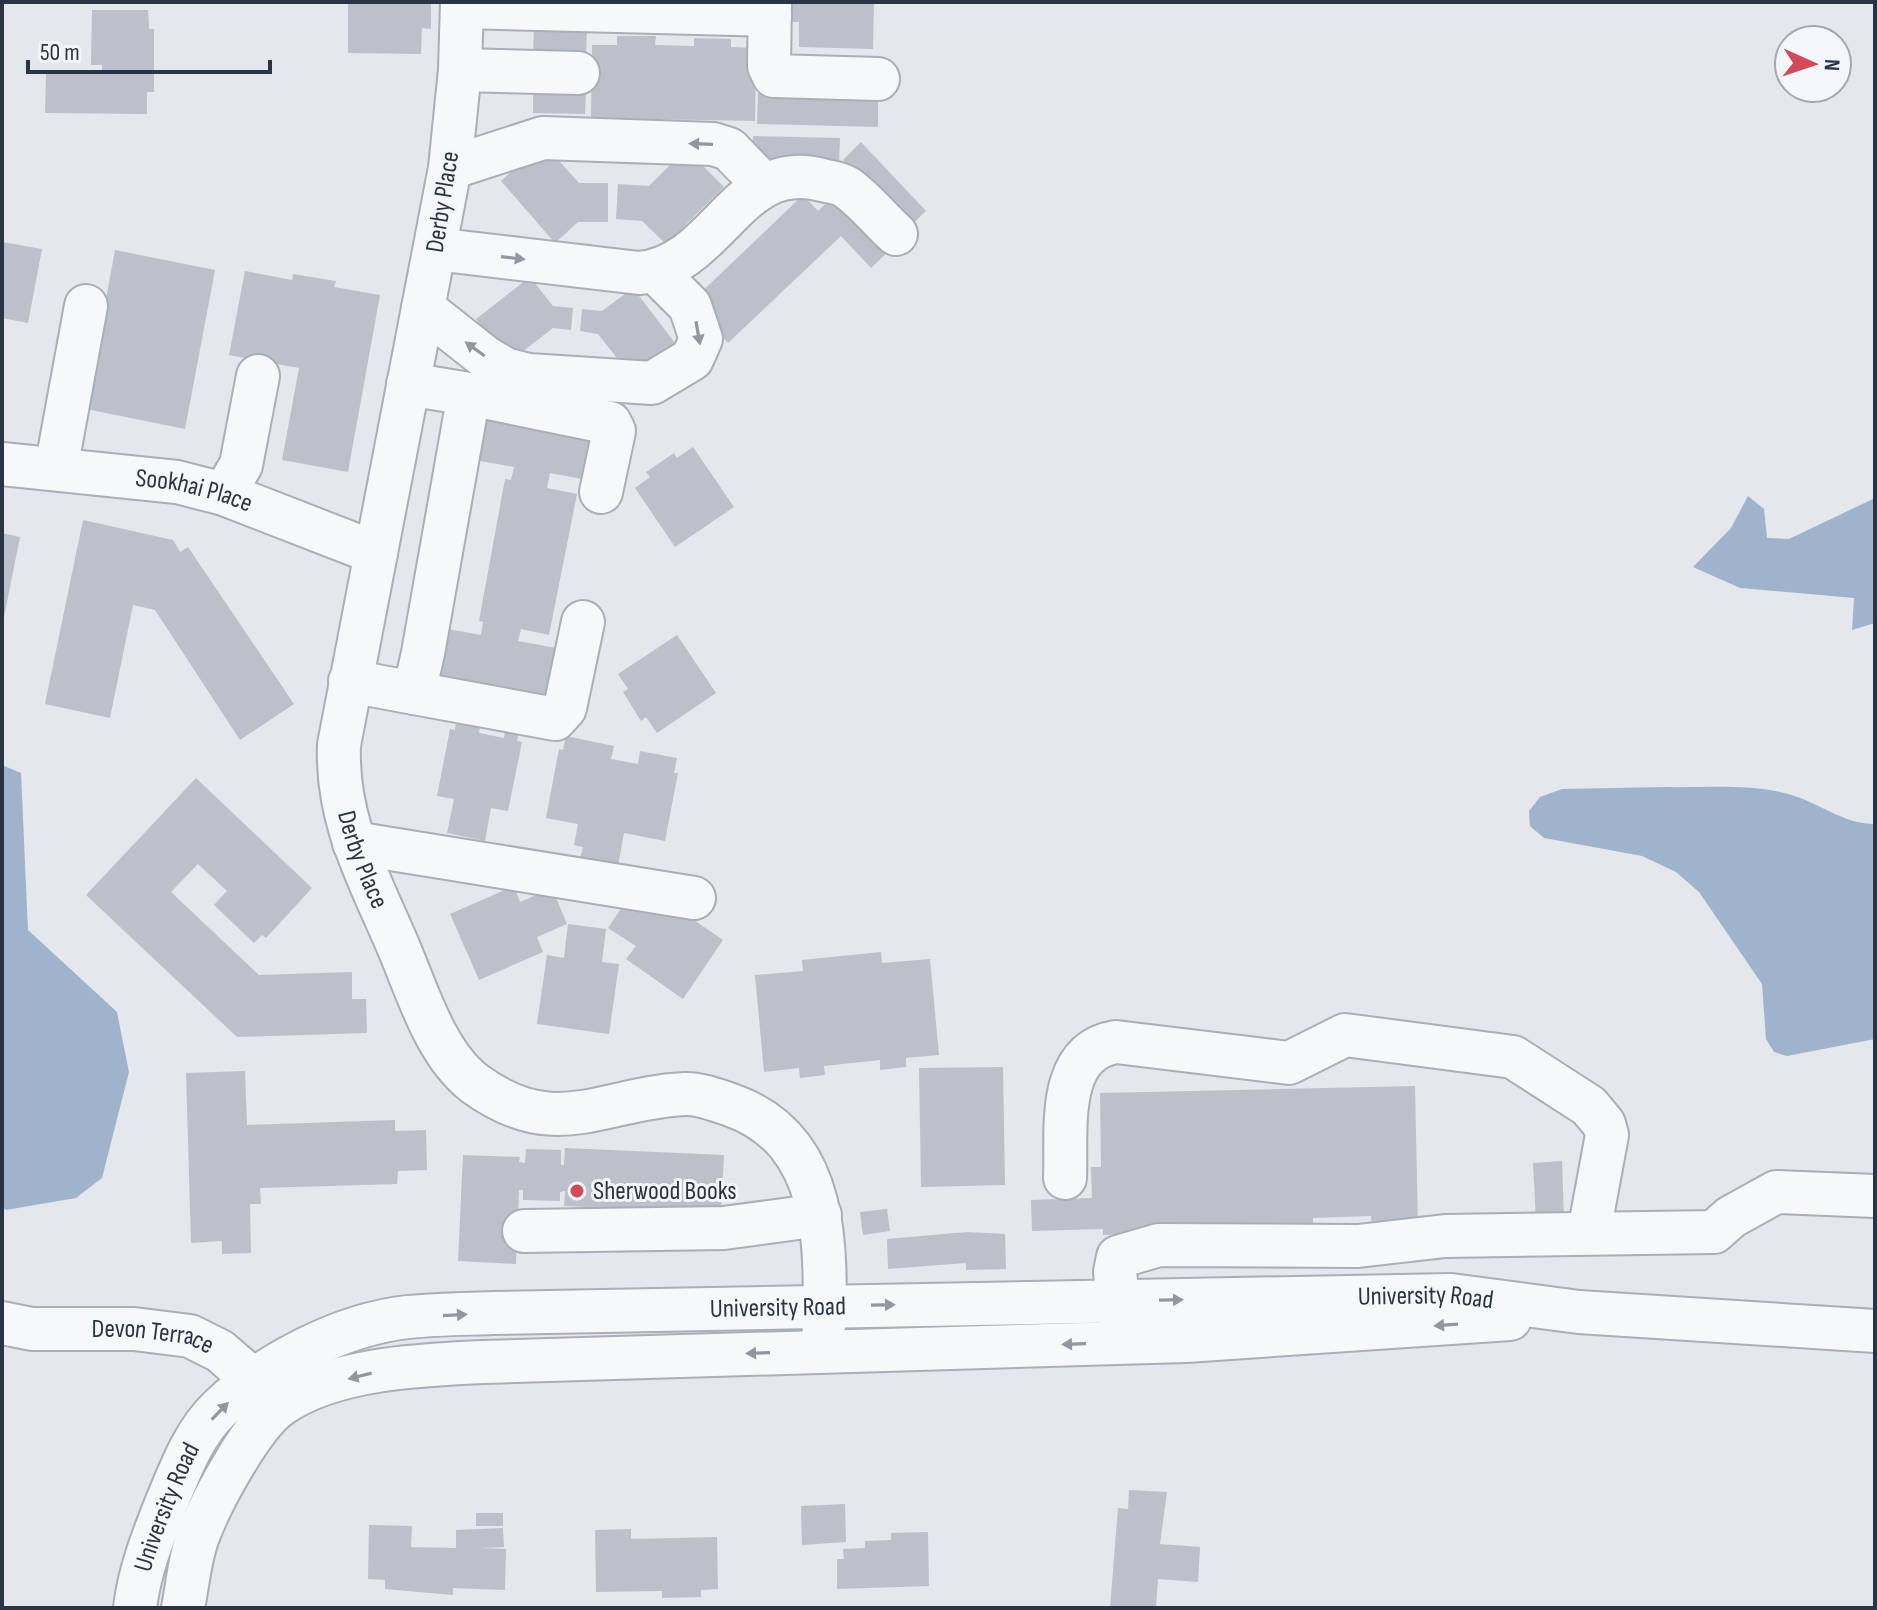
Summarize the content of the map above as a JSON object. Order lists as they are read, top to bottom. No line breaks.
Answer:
{"streets":{"street":["Derby Place","Sookhai Place","University Road","Devon Terrace"]},"crossings":[["Derby Place","Sookhai Place"],["Derby Place","University Road"],["University Road","Devon Terrace"]],"places":["Sherwood Books"],"scale_bar":"50 m","north":"right"}
